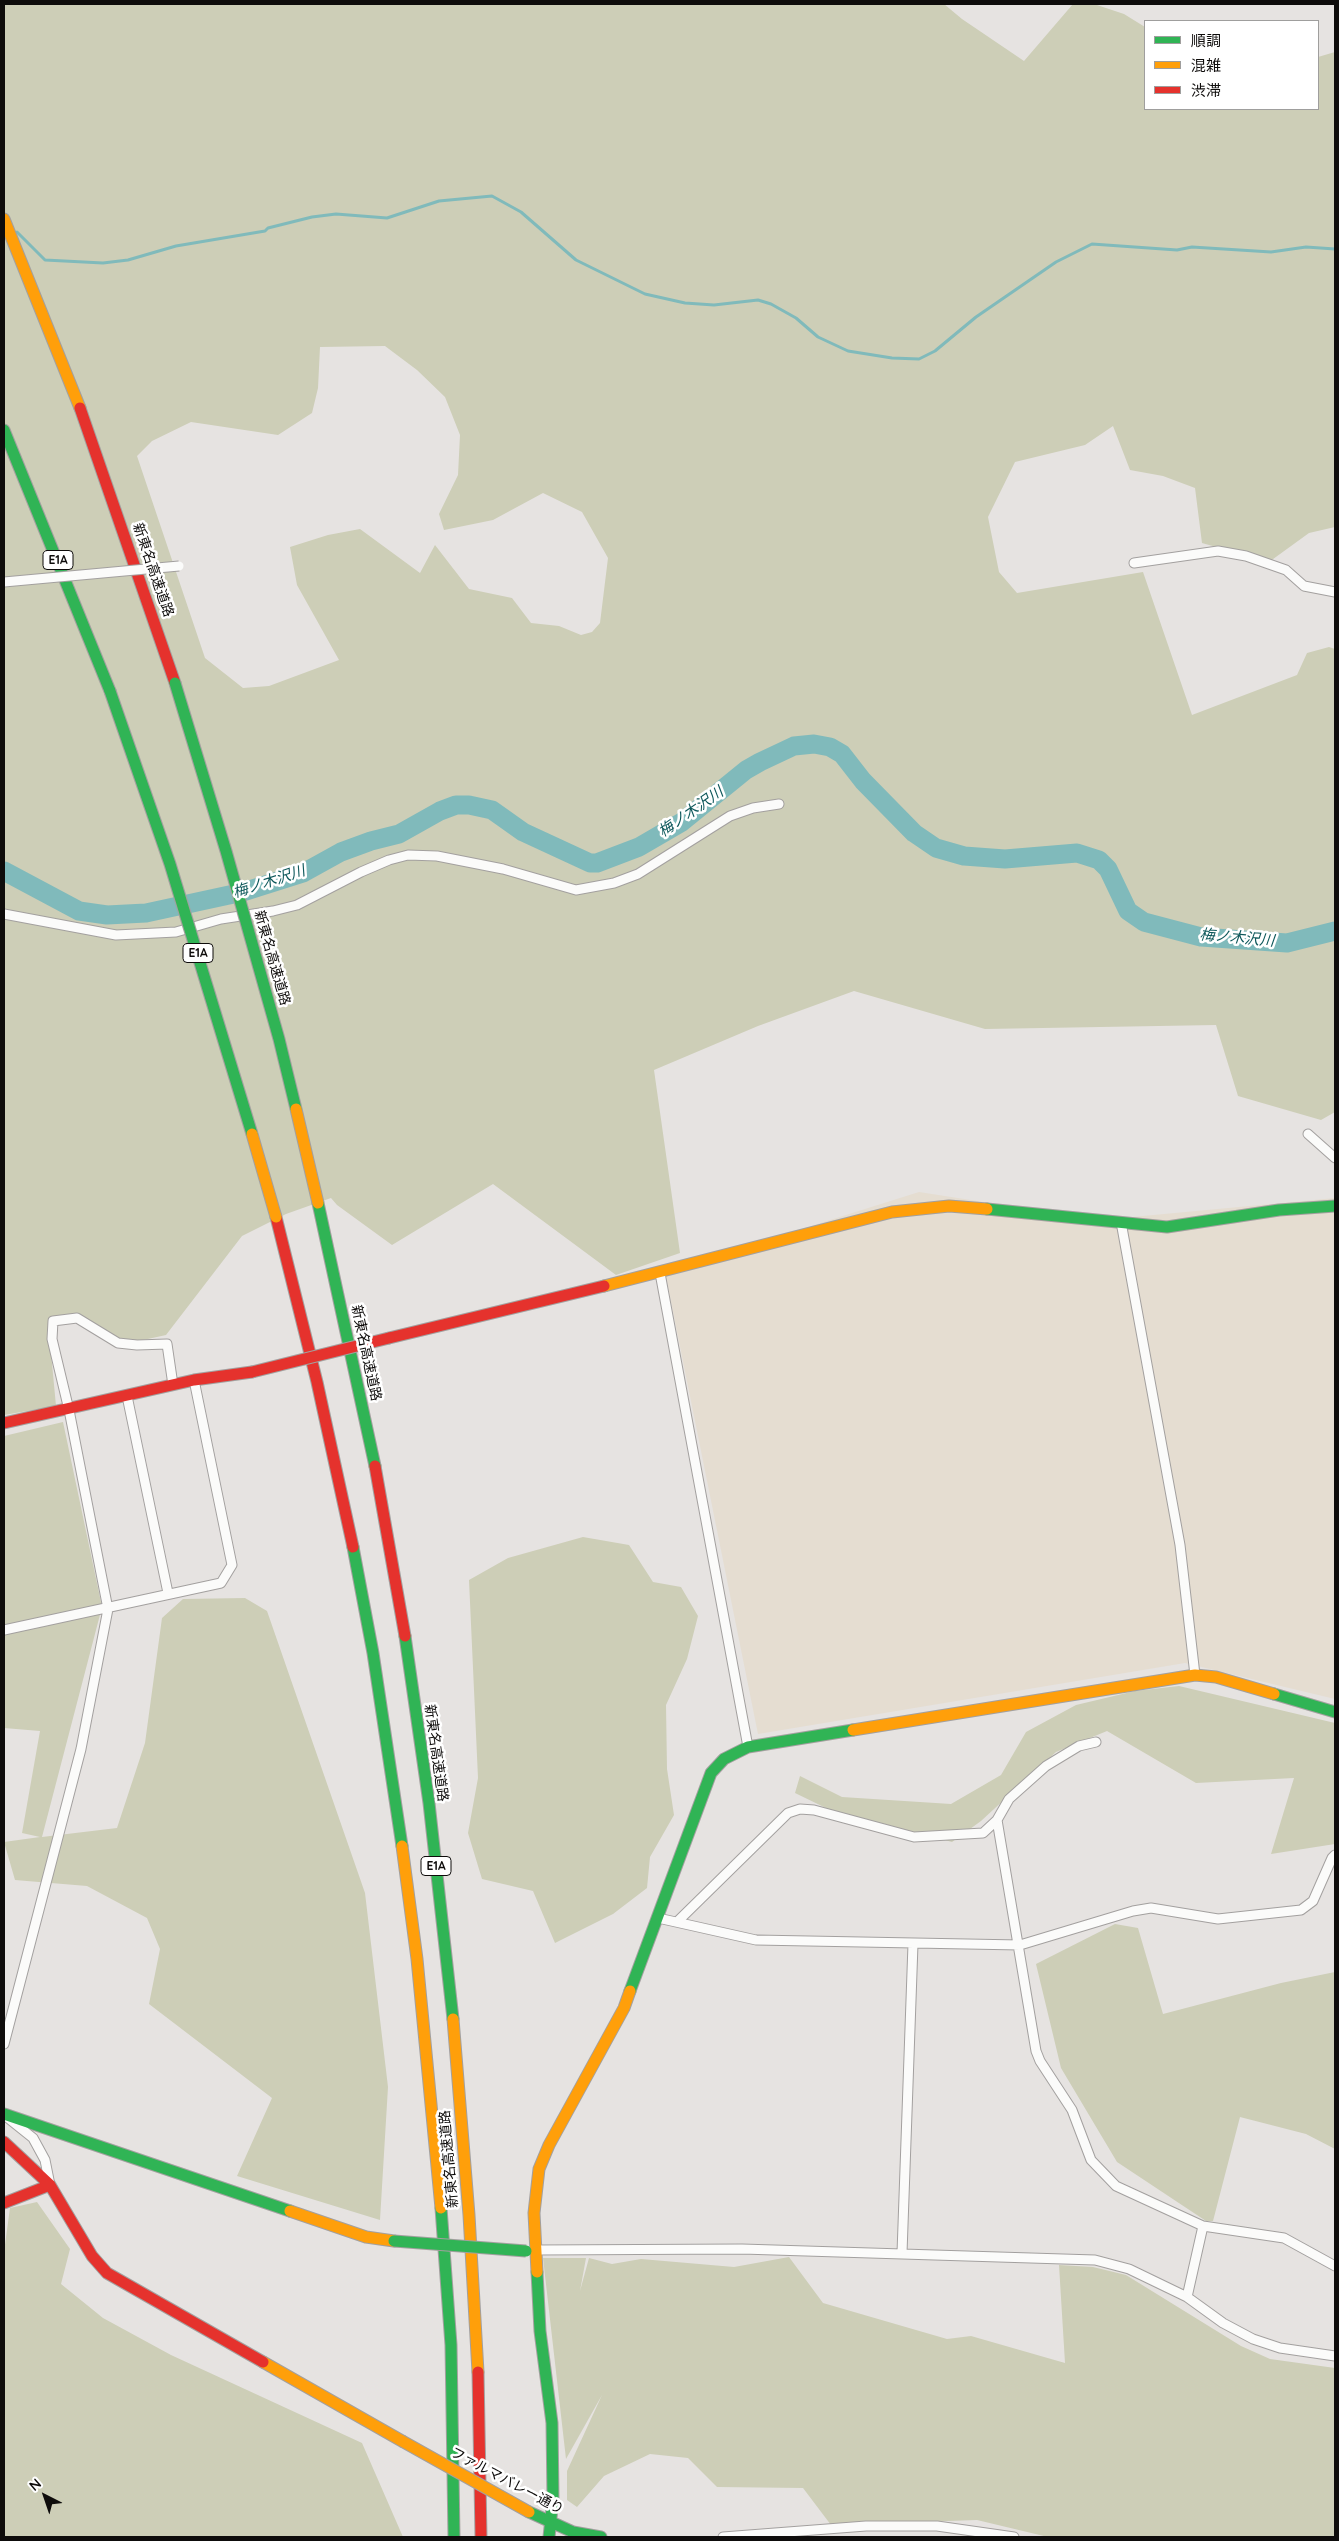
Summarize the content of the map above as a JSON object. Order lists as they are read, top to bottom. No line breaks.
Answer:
{"streets":{"main road":["E1A","新東名高速道路","ファルマバレー通り"]},"water":["梅ノ木沢川"],"legend":["順調","混雑","渋滞"],"north":"top left"}
